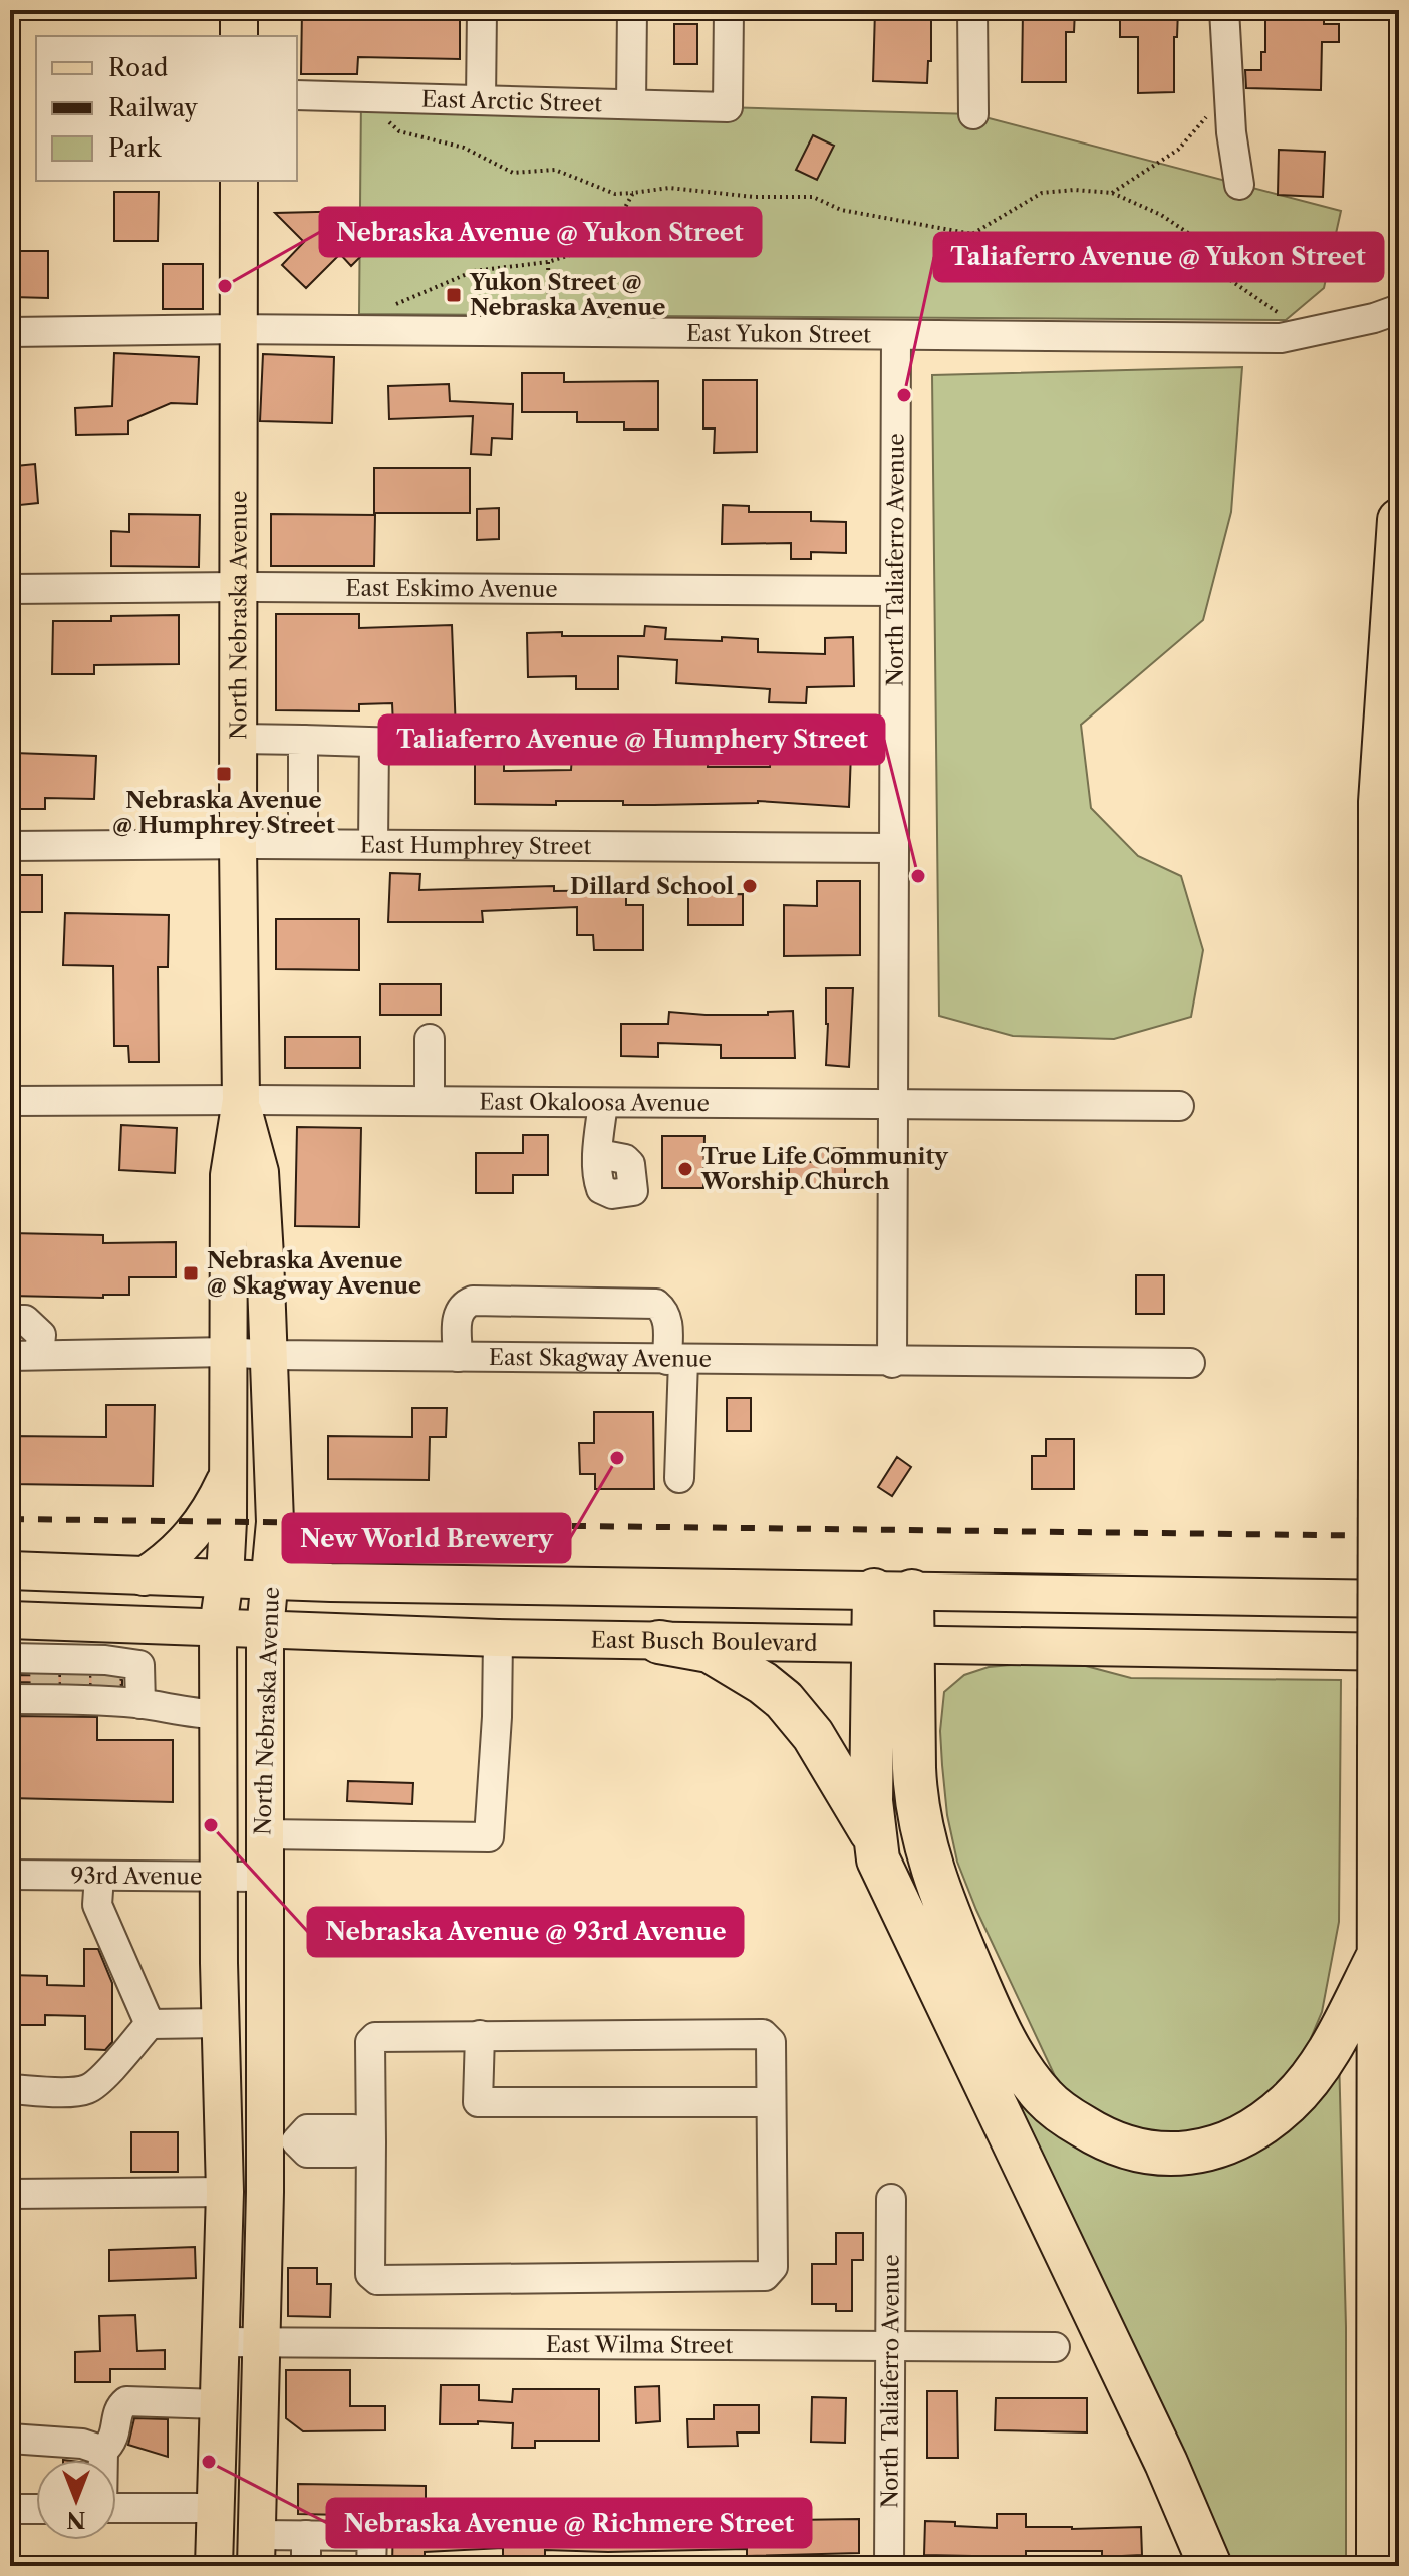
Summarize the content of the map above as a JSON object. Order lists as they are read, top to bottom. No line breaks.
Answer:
{"streets":{"main road":["North Nebraska Avenue","East Busch Boulevard"],"street":["East Arctic Street","East Yukon Street","North Taliaferro Avenue","East Eskimo Avenue","East Humphrey Street","East Okaloosa Avenue","East Skagway Avenue","93rd Avenue","East Wilma Street"]},"crossings":[["East Yukon Street","North Taliaferro Avenue"],["East Yukon Street","North Nebraska Avenue"],["North Taliaferro Avenue","East Eskimo Avenue"],["North Taliaferro Avenue","East Humphrey Street"],["North Taliaferro Avenue","East Okaloosa Avenue"],["North Taliaferro Avenue","East Skagway Avenue"],["North Taliaferro Avenue","East Wilma Street"],["East Eskimo Avenue","North Nebraska Avenue"],["North Nebraska Avenue","East Humphrey Street"],["North Nebraska Avenue","East Okaloosa Avenue"],["North Nebraska Avenue","East Skagway Avenue"],["North Nebraska Avenue","East Busch Boulevard"],["North Nebraska Avenue","93rd Avenue"],["North Nebraska Avenue","East Wilma Street"]],"places":{"other":["Nebraska Avenue @ Yukon Street","Taliaferro Avenue @ Yukon Street","Taliaferro Avenue @ Humphery Street","Dillard School","True Life Community Worship Church","New World Brewery","Nebraska Avenue @ 93rd Avenue","Nebraska Avenue @ Richmere Street"],"transit":["Yukon Street @ Nebraska Avenue","Nebraska Avenue @ Humphrey Street","Nebraska Avenue @ Skagway Avenue"]},"legend":["Road","Railway","Park"],"north":"bottom"}
